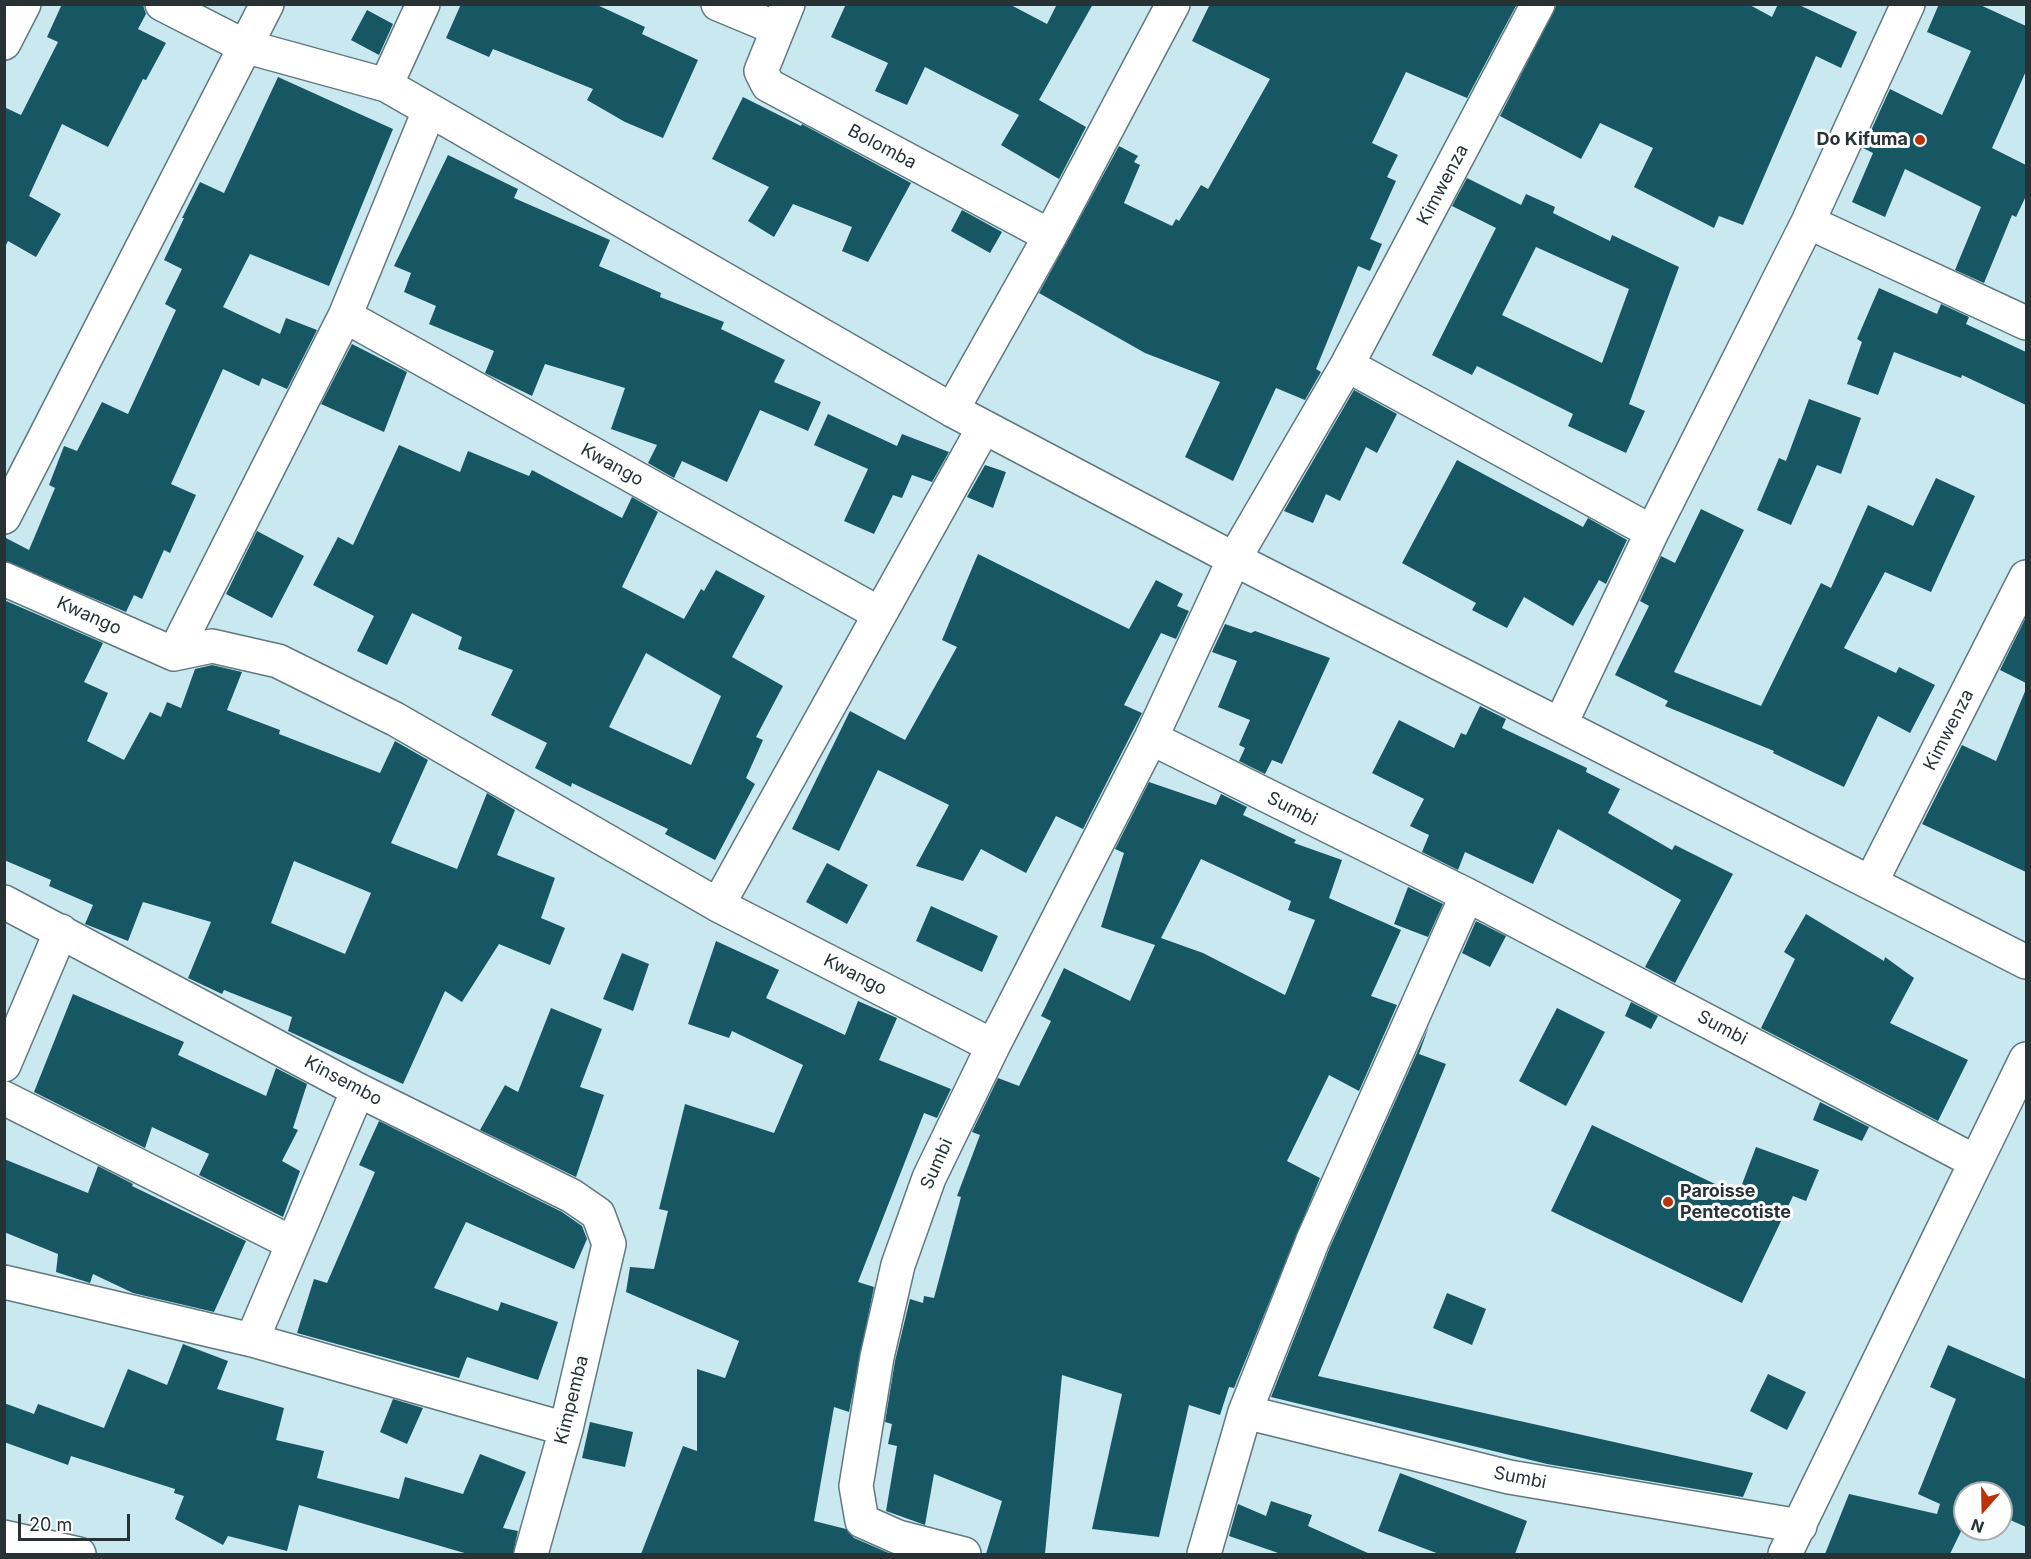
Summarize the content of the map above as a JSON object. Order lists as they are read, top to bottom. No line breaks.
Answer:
{"streets":{"street":["Bolomba","Kimwenza","Kwango","Sumbi","Kinsembo","Kimpemba"]},"crossings":[["Kimwenza","Sumbi"],["Kwango","Sumbi"],["Kinsembo","Kimpemba"]],"places":["Do Kifuma","Paroisse Pentecotiste"],"scale_bar":"20 m","north":"bottom"}
